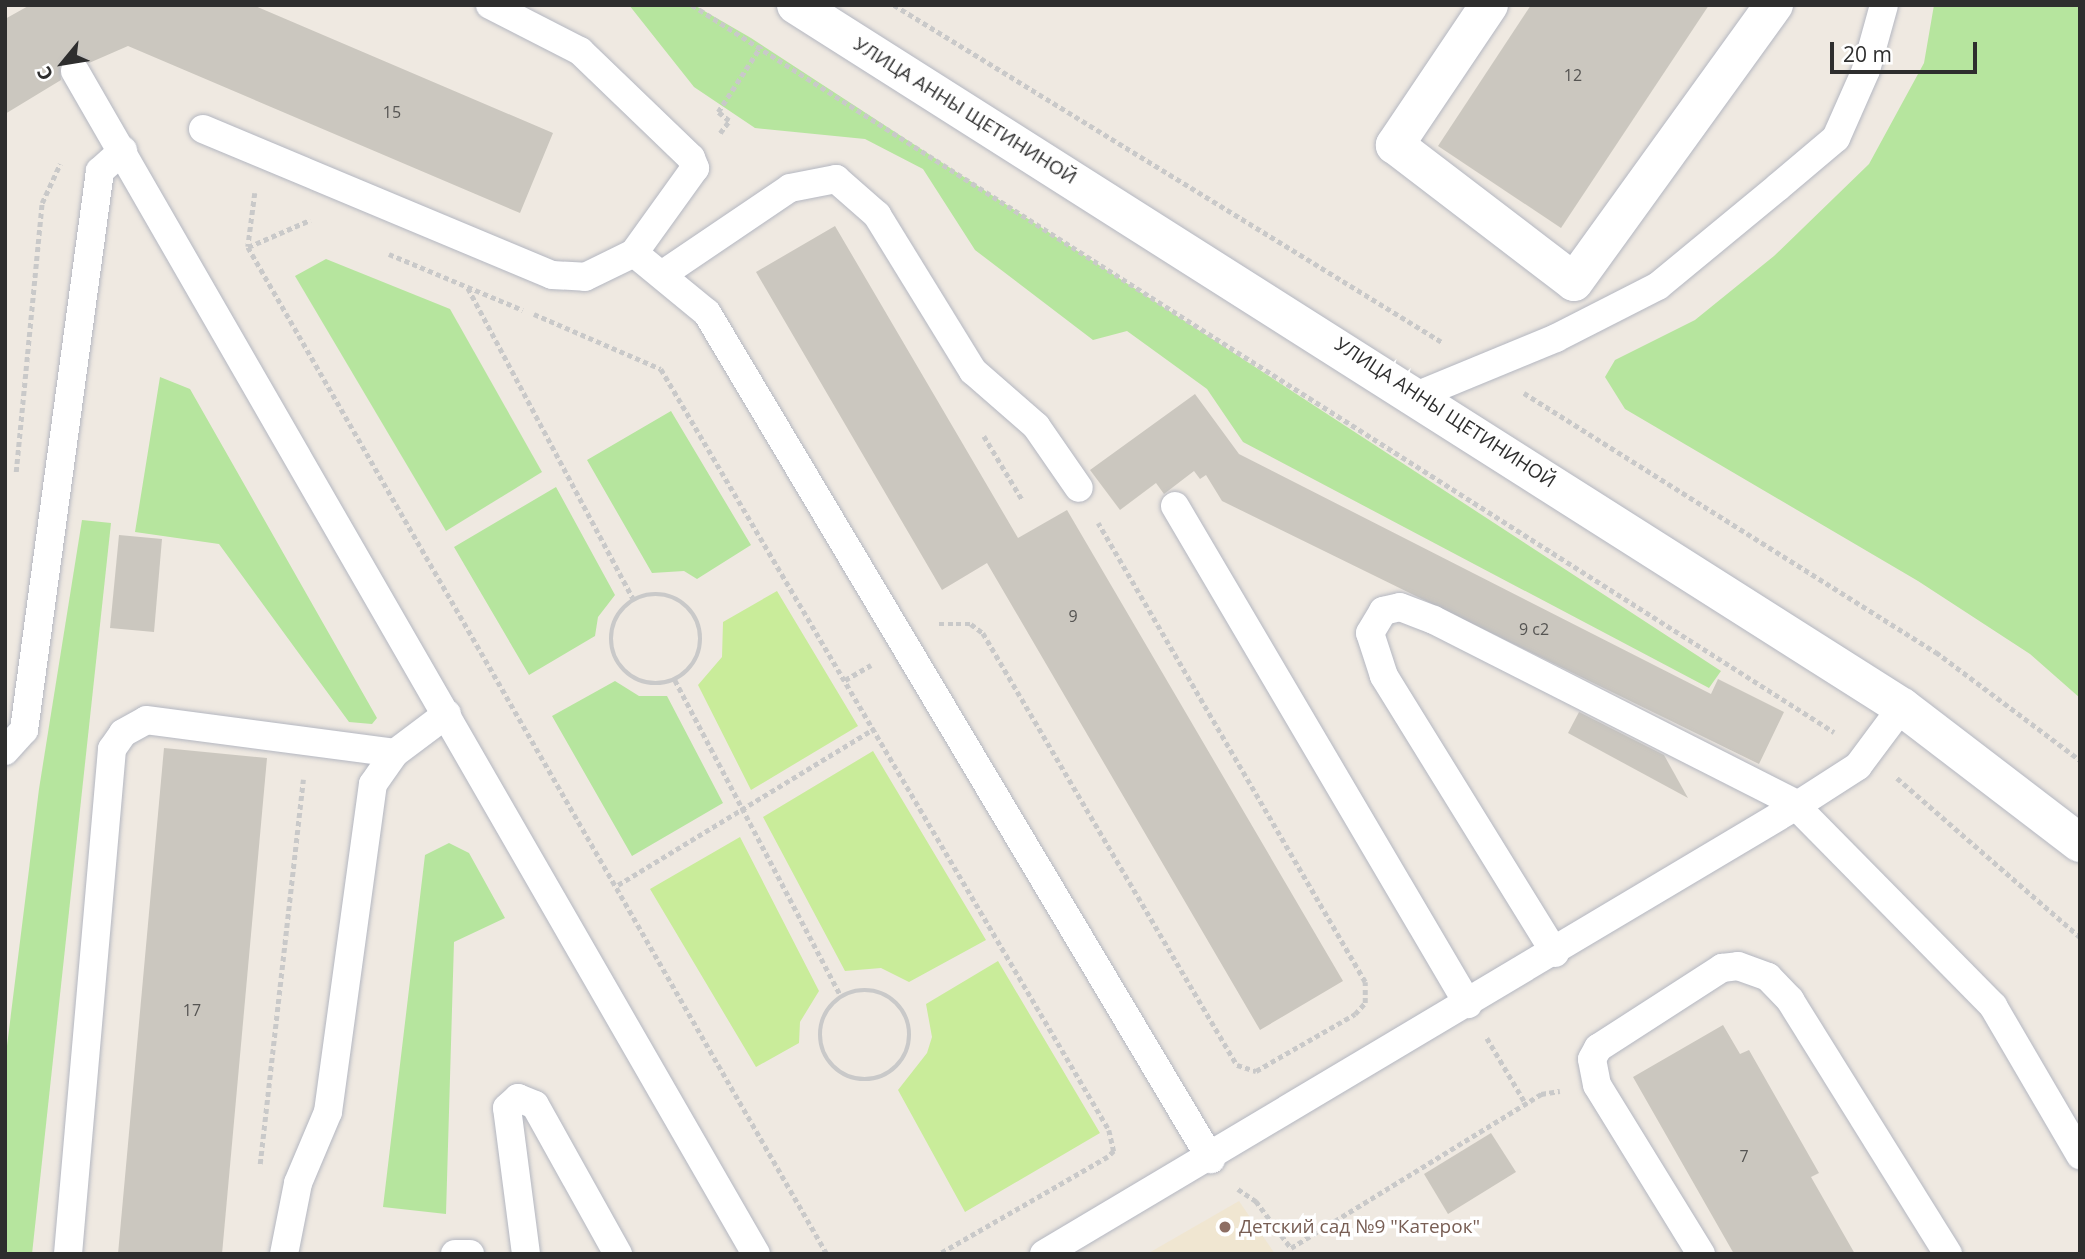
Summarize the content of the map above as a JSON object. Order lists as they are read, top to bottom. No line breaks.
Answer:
{"streets":{"main road":["УЛИЦА АННЫ ЩЕТИНИНОЙ"]},"places":["Детский сад №9 \"Катерок\""],"house_numbers":["12","15","9","9 с2","17","7"],"scale_bar":"20 m","north":"bottom left"}
